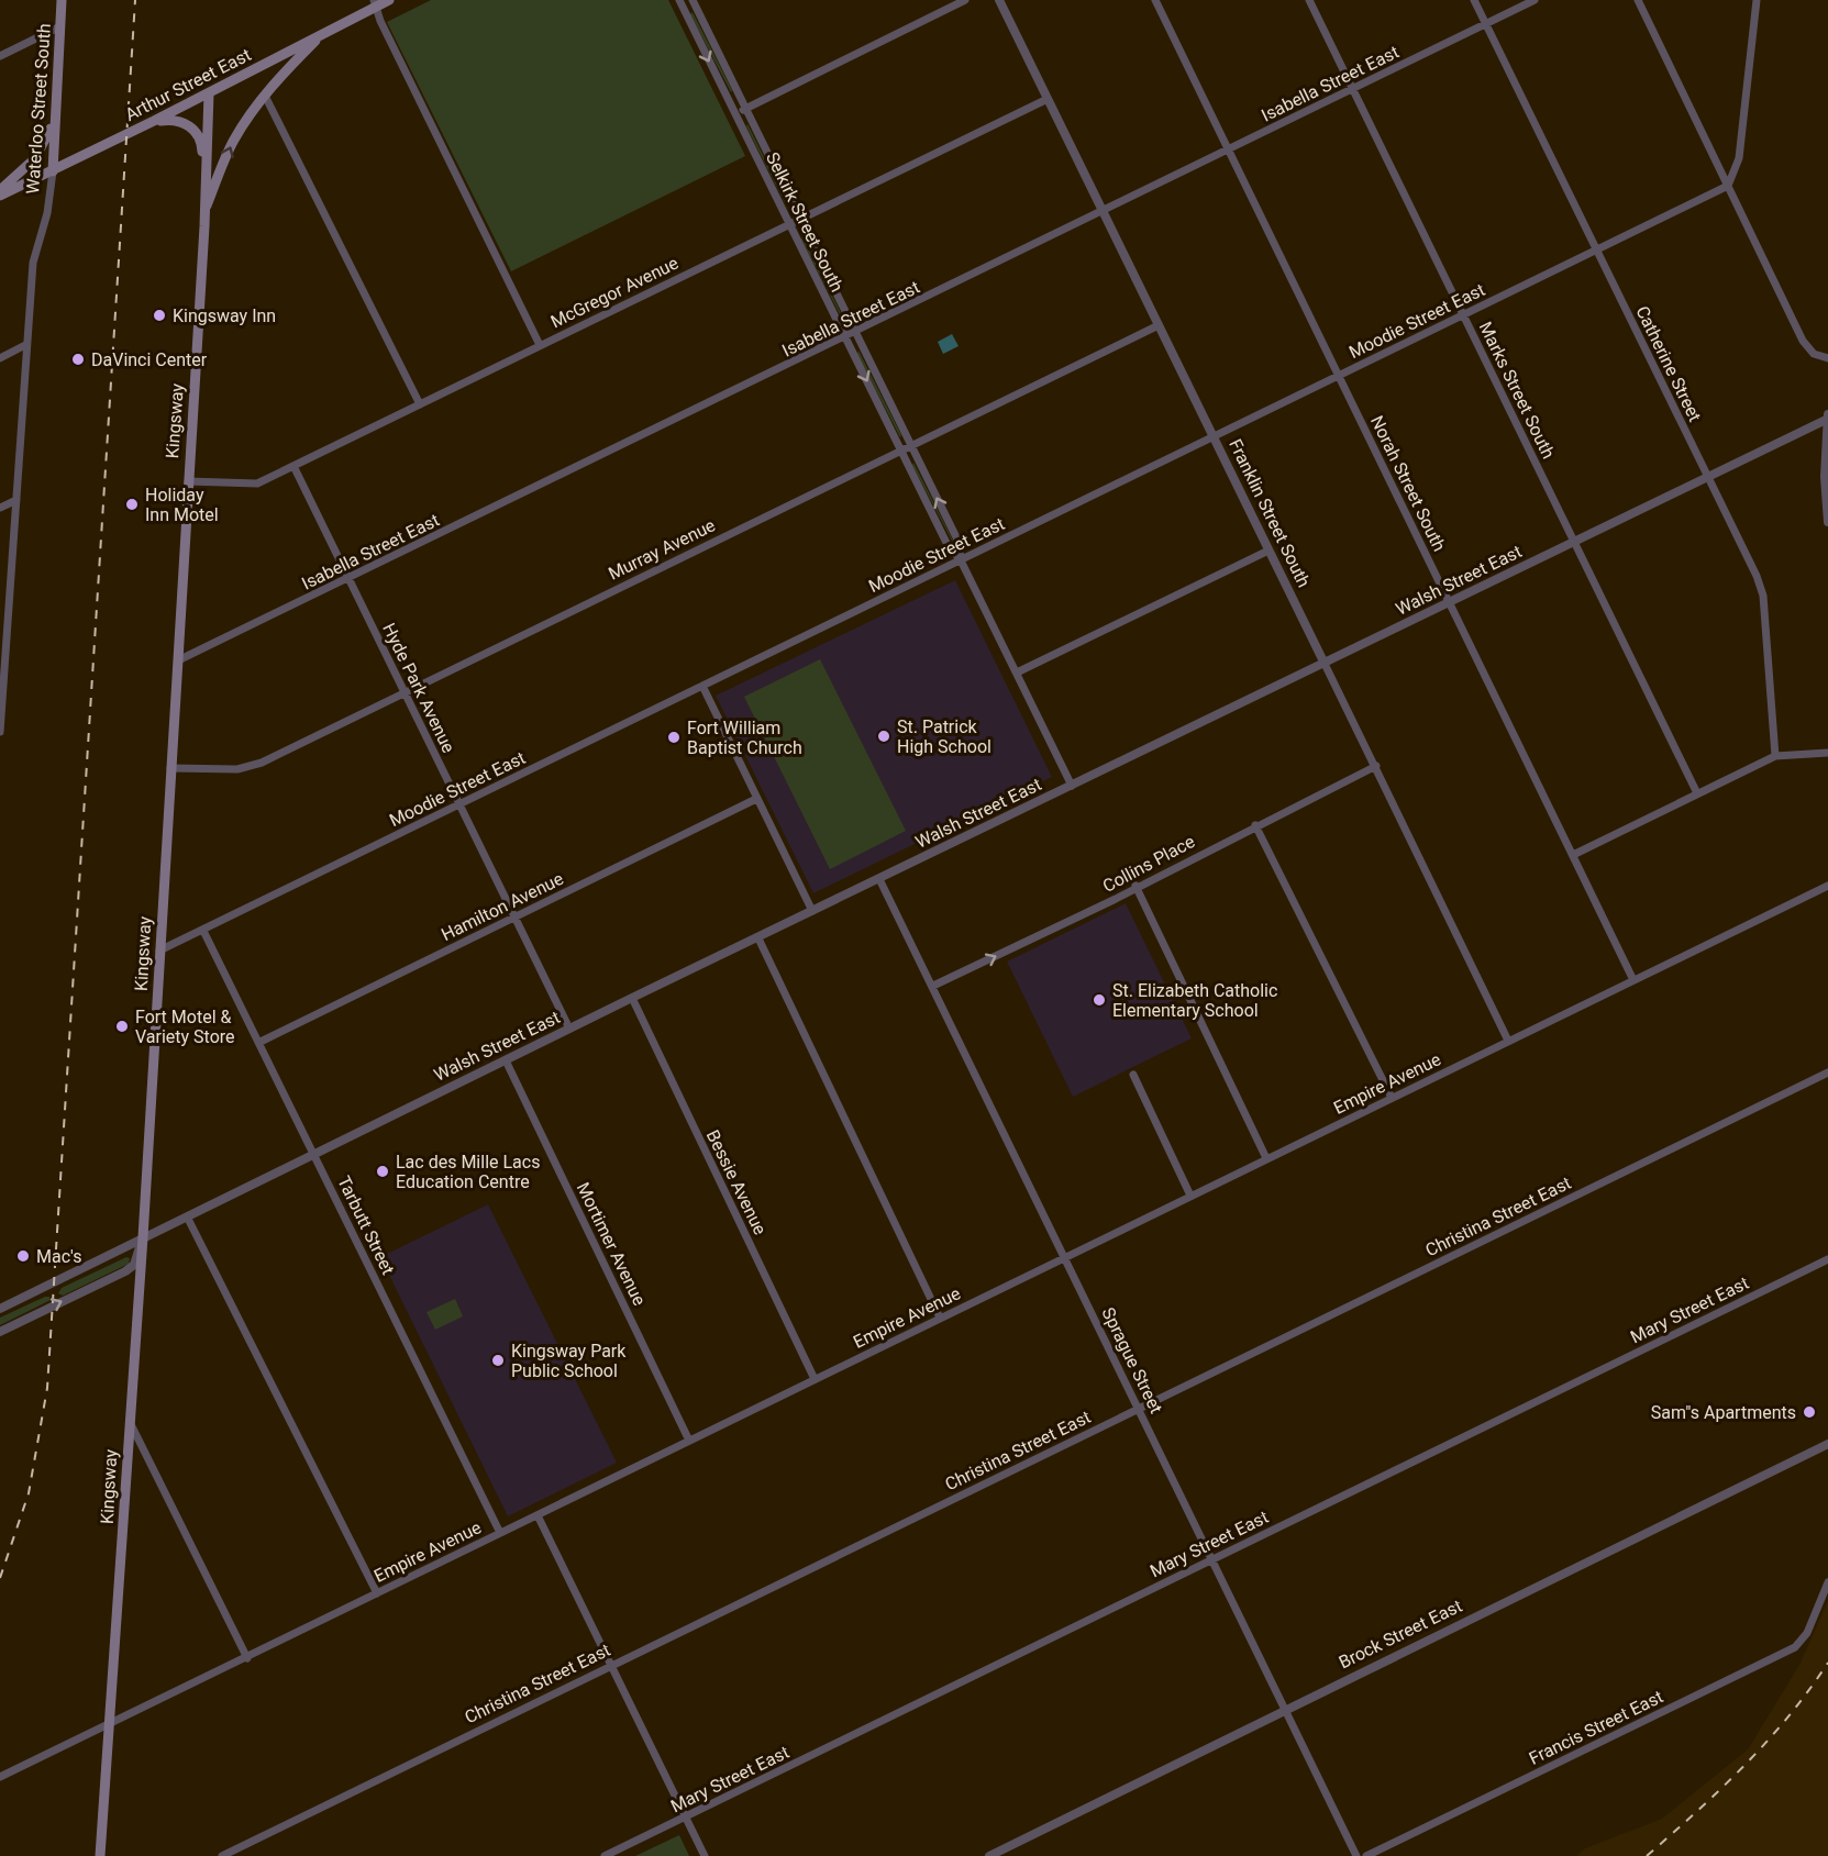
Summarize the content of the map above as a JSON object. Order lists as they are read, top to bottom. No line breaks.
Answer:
{"streets":{"main road":["Arthur Street East","Waterloo Street South","Kingsway"],"street":["Isabella Street East","Selkirk Street South","McGregor Avenue","Moodie Street East","Catherine Street","Marks Street South","Norah Street South","Franklin Street South","Murray Avenue","Walsh Street East","Hyde Park Avenue","Collins Place","Hamilton Avenue","Empire Avenue","Bessie Avenue","Christina Street East","Tarbutt Street","Mortimer Avenue","Mary Street East","Sprague Street","Brock Street East","Francis Street East"]},"crossings":[["Isabella Street East","Selkirk Street South"],["Isabella Street East","Catherine Street"],["Isabella Street East","Marks Street South"],["Isabella Street East","Kingsway"],["Isabella Street East","Norah Street South"],["Isabella Street East","Franklin Street South"],["Isabella Street East","Hyde Park Avenue"],["Arthur Street East","Waterloo Street South"],["Arthur Street East","Kingsway"],["Selkirk Street South","McGregor Avenue"],["Selkirk Street South","Moodie Street East"],["Selkirk Street South","Murray Avenue"],["Selkirk Street South","Walsh Street East"],["McGregor Avenue","Kingsway"],["McGregor Avenue","Franklin Street South"],["McGregor Avenue","Hyde Park Avenue"],["Moodie Street East","Catherine Street"],["Moodie Street East","Marks Street South"],["Moodie Street East","Kingsway"],["Moodie Street East","Norah Street South"],["Moodie Street East","Franklin Street South"],["Moodie Street East","Hyde Park Avenue"],["Moodie Street East","Tarbutt Street"],["Catherine Street","Walsh Street East"],["Marks Street South","Walsh Street East"],["Kingsway","Murray Avenue"],["Kingsway","Walsh Street East"],["Kingsway","Empire Avenue"],["Norah Street South","Walsh Street East"],["Norah Street South","Empire Avenue"],["Franklin Street South","Murray Avenue"],["Franklin Street South","Walsh Street East"],["Franklin Street South","Collins Place"],["Franklin Street South","Empire Avenue"],["Murray Avenue","Hyde Park Avenue"],["Walsh Street East","Hyde Park Avenue"],["Walsh Street East","Bessie Avenue"],["Walsh Street East","Tarbutt Street"],["Walsh Street East","Mortimer Avenue"],["Walsh Street East","Sprague Street"],["Hyde Park Avenue","Hamilton Avenue"],["Collins Place","Sprague Street"],["Hamilton Avenue","Tarbutt Street"],["Empire Avenue","Bessie Avenue"],["Empire Avenue","Tarbutt Street"],["Empire Avenue","Mortimer Avenue"],["Empire Avenue","Sprague Street"],["Christina Street East","Sprague Street"],["Mary Street East","Sprague Street"],["Sprague Street","Brock Street East"]],"one_way":["Collins Place"],"places":["Kingsway Inn","DaVinci Center","Holiday Inn Motel","St. Patrick High School","Fort William Baptist Church","St. Elizabeth Catholic Elementary School","Fort Motel & Variety Store","Lac des Mille Lacs Education Centre","Mac's","Kingsway Park Public School","Sam\"s Apartments"]}
